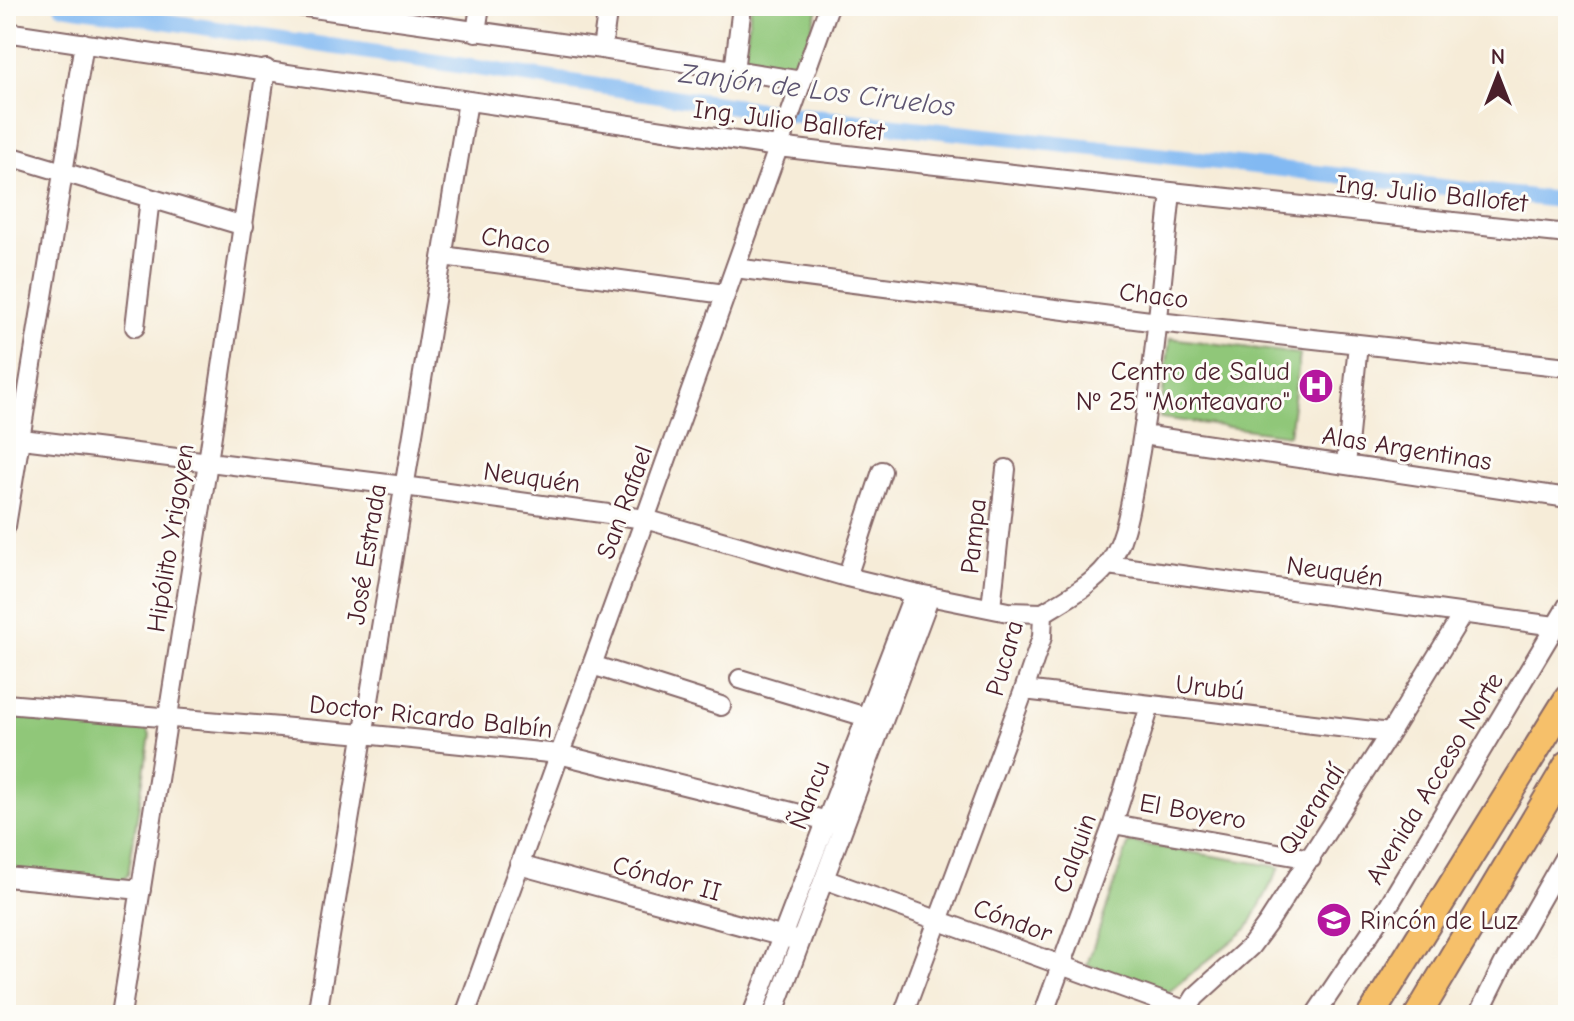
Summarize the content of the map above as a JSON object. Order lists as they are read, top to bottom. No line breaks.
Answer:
{"streets":{"street":["Ing. Julio Ballofet","Chaco","Alas Argentinas","Neuquén","San Rafael","Pampa","Hipólito Yrigoyen","José Estrada","Pucara","Urubú","Doctor Ricardo Balbín","Avenida Acceso Norte","Ñancu","Querandí","El Boyero","Calquin","Cóndor II","Cóndor"]},"crossings":[["Ing. Julio Ballofet","San Rafael"],["Ing. Julio Ballofet","Hipólito Yrigoyen"],["Ing. Julio Ballofet","José Estrada"],["Ing. Julio Ballofet","Pucara"],["Chaco","San Rafael"],["Chaco","José Estrada"],["Chaco","Pucara"],["Alas Argentinas","Pucara"],["Neuquén","San Rafael"],["Neuquén","Pampa"],["Neuquén","Hipólito Yrigoyen"],["Neuquén","José Estrada"],["Neuquén","Pucara"],["Neuquén","Avenida Acceso Norte"],["Neuquén","Ñancu"],["Neuquén","Querandí"],["San Rafael","Doctor Ricardo Balbín"],["San Rafael","Cóndor II"],["Hipólito Yrigoyen","Doctor Ricardo Balbín"],["José Estrada","Doctor Ricardo Balbín"],["Pucara","Urubú"],["Pucara","Cóndor"],["Urubú","Querandí"],["Urubú","Calquin"],["Doctor Ricardo Balbín","Ñancu"],["Ñancu","Cóndor II"],["Ñancu","Cóndor"],["Querandí","El Boyero"],["Querandí","Cóndor"],["El Boyero","Calquin"],["Calquin","Cóndor"]],"water":["Zanjón de Los Ciruelos"],"places":{"hospital":["Centro de Salud Nº 25 \"Monteavaro\""],"school or university":["Rincón de Luz"]},"north":"top"}
